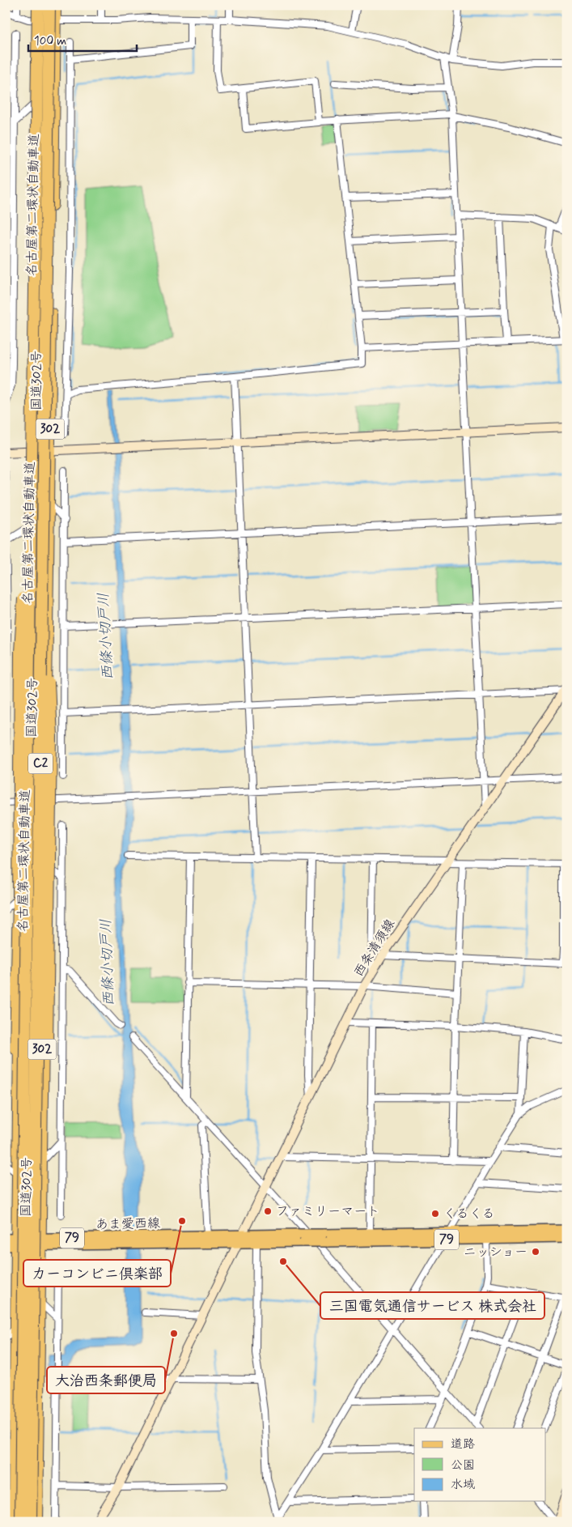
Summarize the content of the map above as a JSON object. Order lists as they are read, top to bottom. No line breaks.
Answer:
{"streets":{"highway":["名古屋第二環状自動車道","国道302号","302","C2"],"main road":["あま愛西線","79"],"street":["西条清須線"]},"crossings":[["国道302号","あま愛西線"],["西条清須線","あま愛西線"]],"water":["西條小切戸川"],"places":["ファミリーマート","くるくる","カーコンビニ倶楽部","ニッショー","三国電気通信サービス 株式会社","大治西条郵便局"],"legend":["道路","公園","水域"],"scale_bar":"100 m"}
